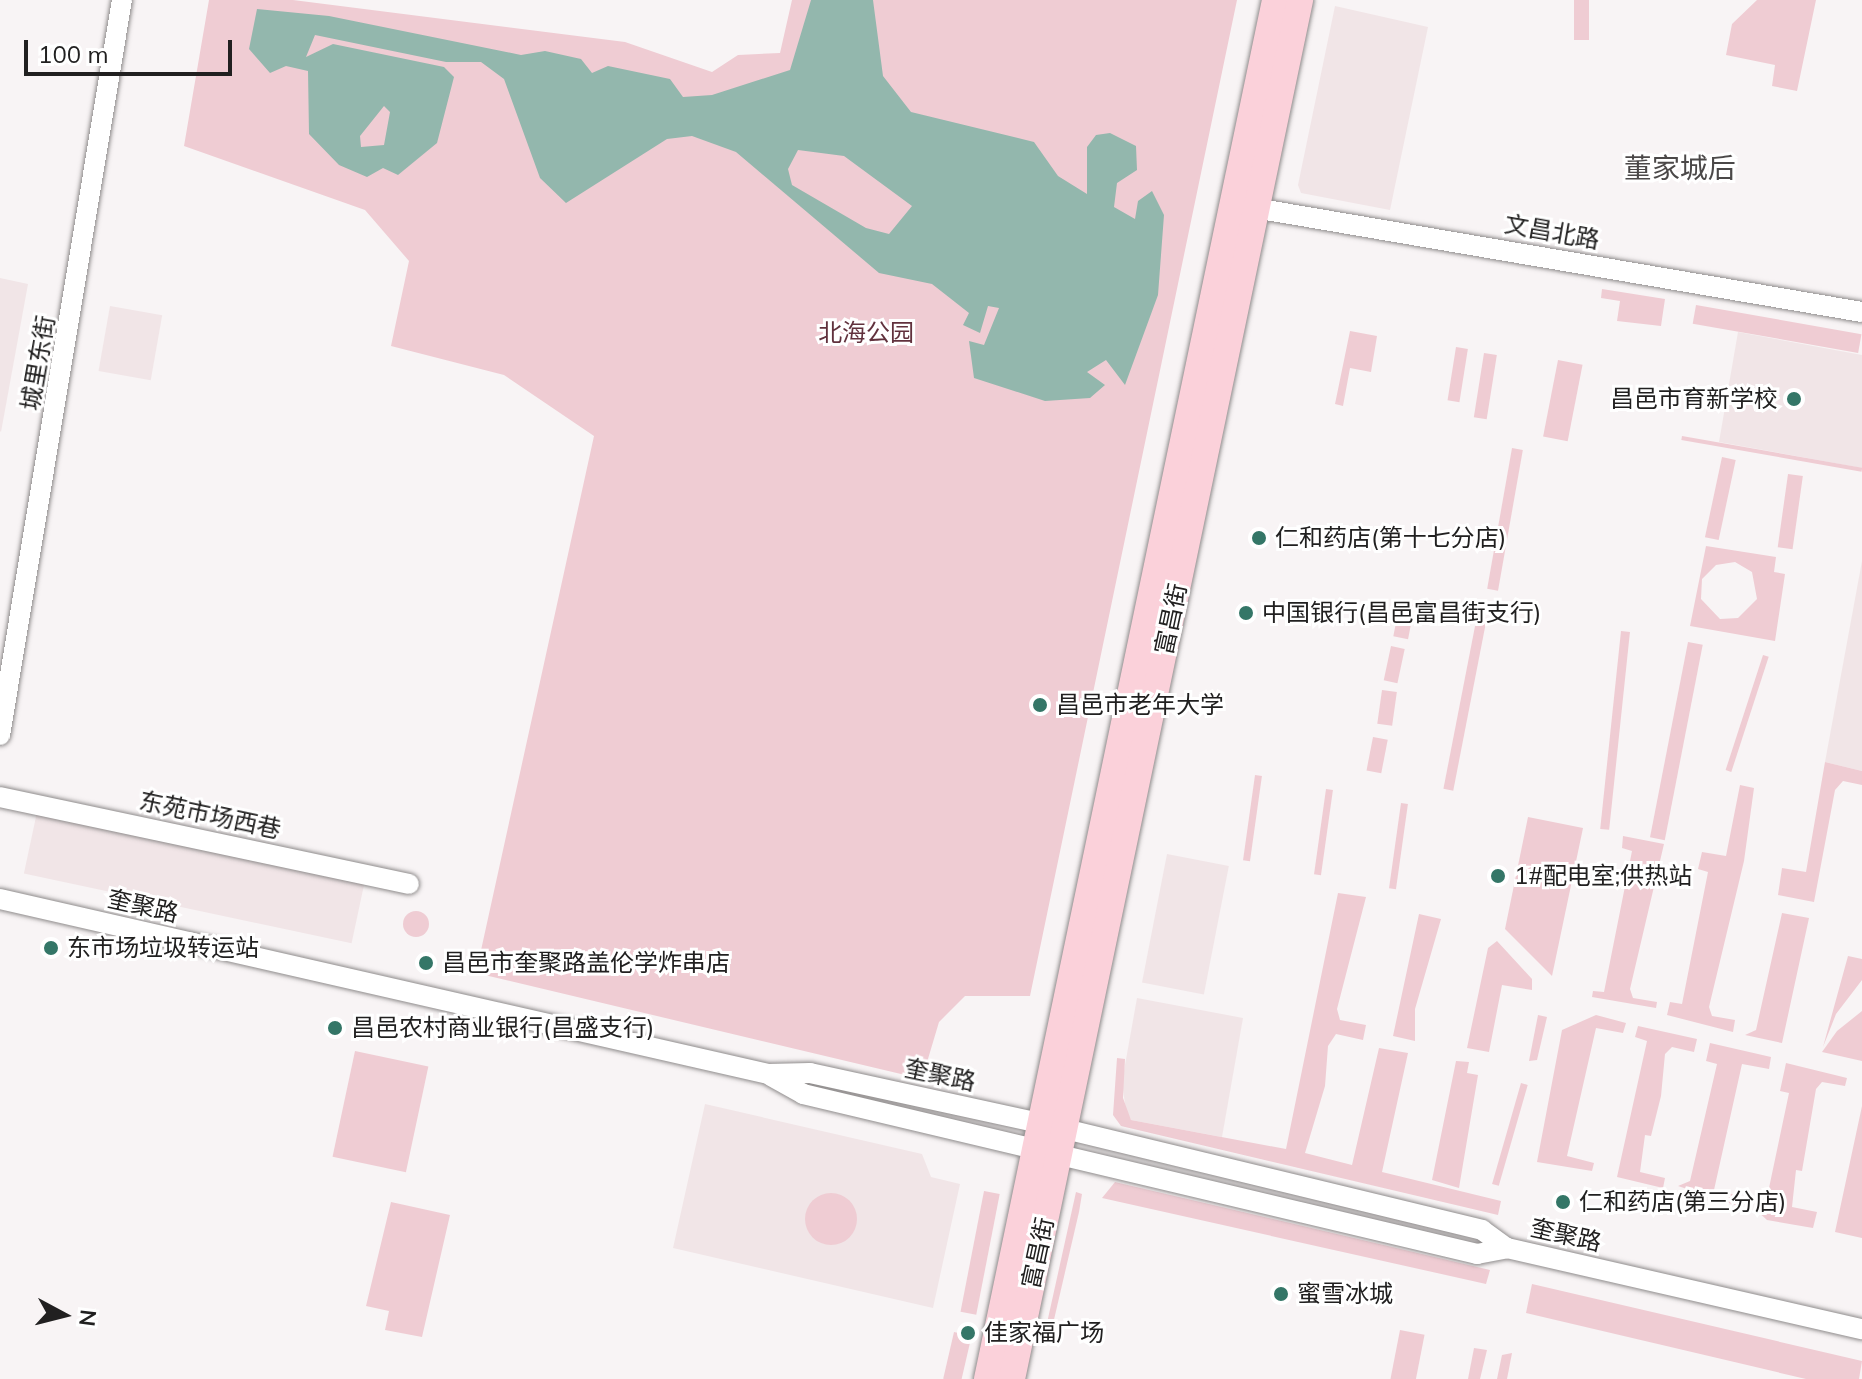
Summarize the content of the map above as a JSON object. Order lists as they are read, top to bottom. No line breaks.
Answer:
{"streets":{"main road":["富昌街"],"street":["文昌北路","城里东街","东苑市场西巷","奎聚路"]},"crossings":[["文昌北路","富昌街"],["富昌街","奎聚路"]],"districts":["董家城后"],"parks":["北海公园"],"places":["昌邑市育新学校","仁和药店(第十七分店)","中国银行(昌邑富昌街支行)","昌邑市老年大学","1#配电室;供热站","东市场垃圾转运站","昌邑市奎聚路盖伦学炸串店","昌邑农村商业银行(昌盛支行)","仁和药店(第三分店)","蜜雪冰城","佳家福广场"],"scale_bar":"100 m","north":"right"}
